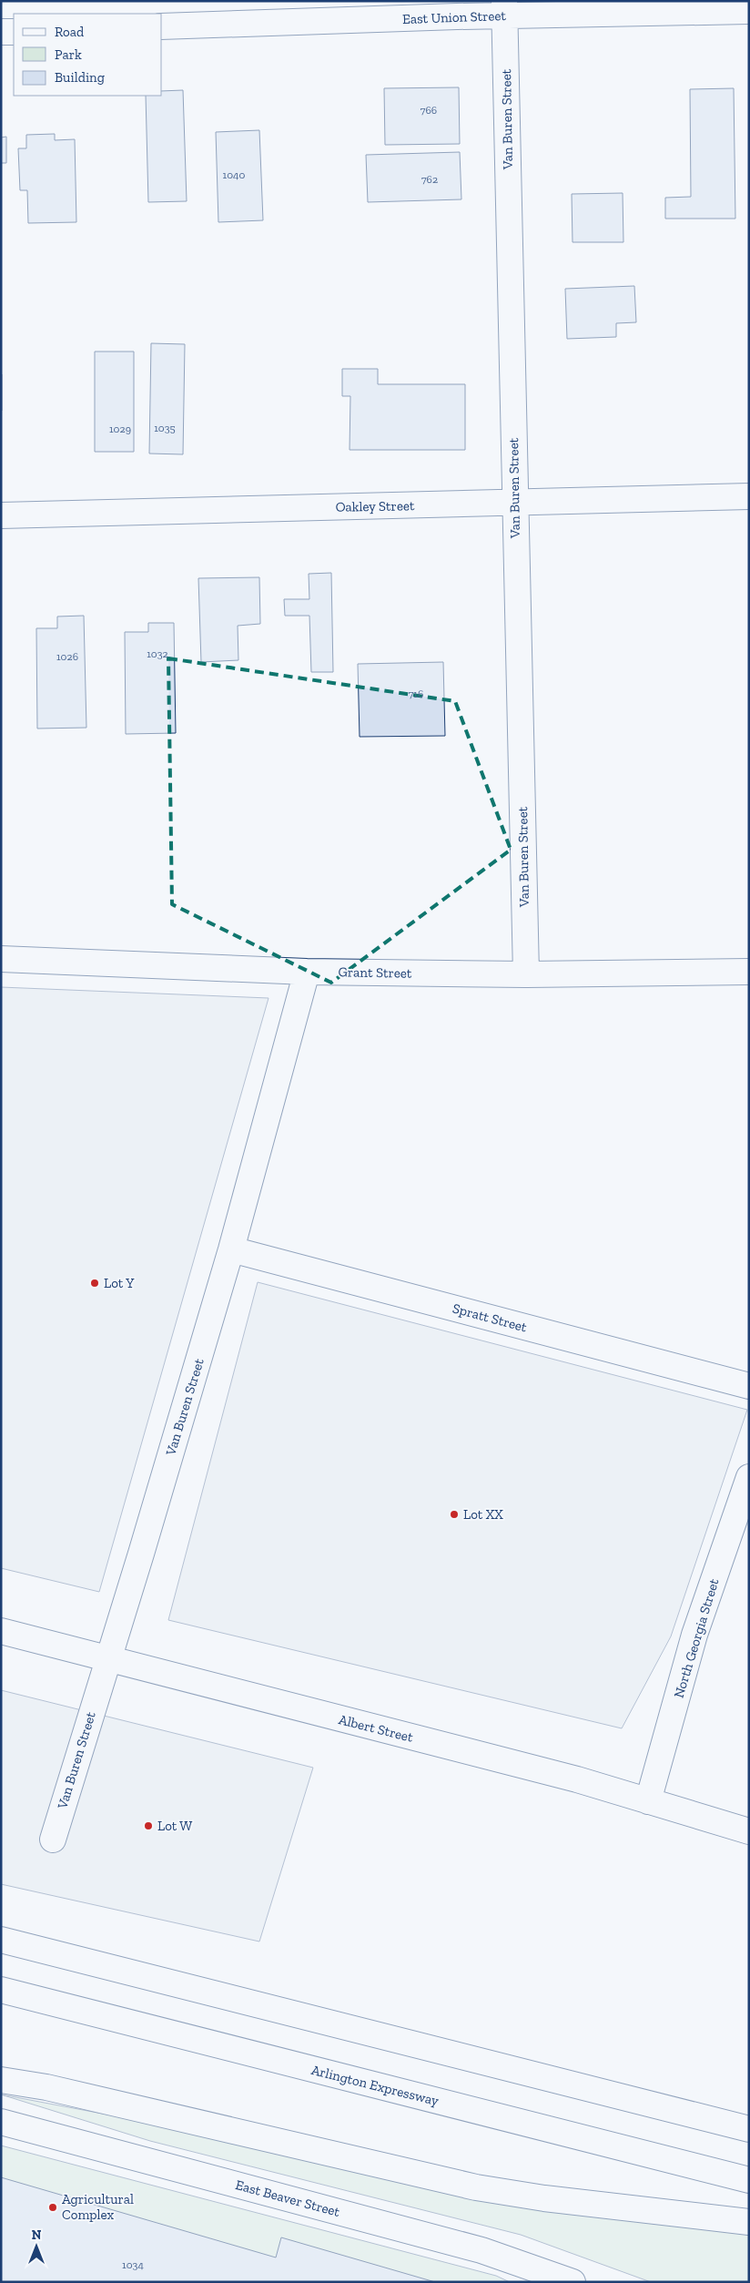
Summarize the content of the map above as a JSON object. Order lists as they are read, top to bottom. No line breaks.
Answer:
{"streets":{"main road":["East Union Street","Van Buren Street","Oakley Street","Grant Street","Spratt Street","North Georgia Street","Albert Street","Arlington Expressway","East Beaver Street"]},"crossings":[["East Union Street","Van Buren Street"],["Van Buren Street","Oakley Street"],["Van Buren Street","Grant Street"],["Van Buren Street","Spratt Street"],["Van Buren Street","Albert Street"],["North Georgia Street","Albert Street"]],"places":["Lot Y","Lot XX","Lot W","Agricultural Complex"],"house_numbers":["766","1040","762","1035","1029","1032","1026","716","1034"],"legend":["Road","Park","Building"],"north":"top"}
